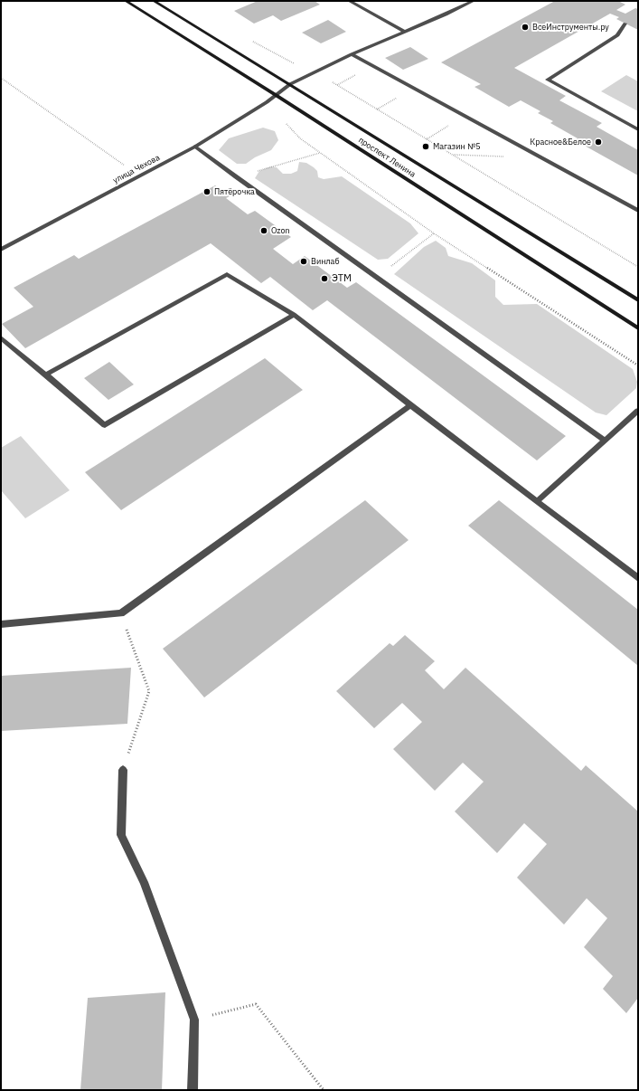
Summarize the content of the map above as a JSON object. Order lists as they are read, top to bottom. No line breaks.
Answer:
{"streets":{"main road":["проспект Ленина"],"street":["улица Чехова"]},"crossings":[["проспект Ленина","улица Чехова"]],"places":["ВсеИнструменты.ру","Красное&Белое","Магазин №5","Пятёрочка","Ozon","Винлаб","ЭТМ"]}
